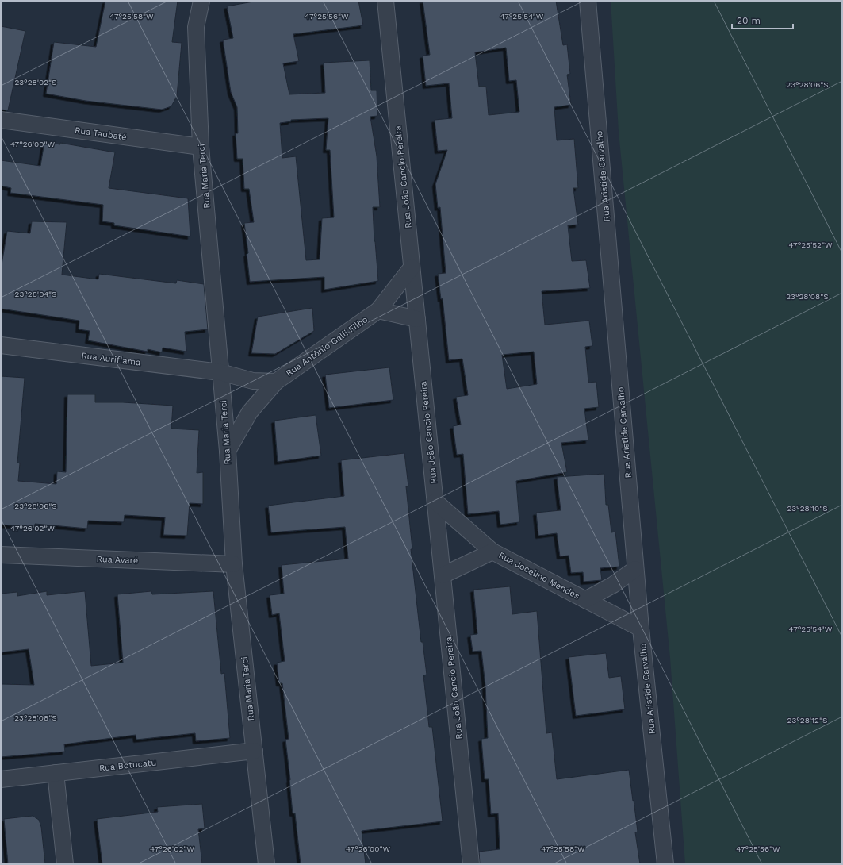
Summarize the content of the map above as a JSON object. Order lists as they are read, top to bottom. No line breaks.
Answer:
{"streets":{"street":["Rua Taubaté","Rua Maria Terci","Rua Aristide Carvalho","Rua João Cancio Pereira","Rua Antônio Galli Filho","Rua Auriflama","Rua Avaré","Rua Jocelino Mendes","Rua Botucatu"]},"crossings":[["Rua Taubaté","Rua Maria Terci"],["Rua Maria Terci","Rua Antônio Galli Filho"],["Rua Maria Terci","Rua Auriflama"],["Rua Maria Terci","Rua Avaré"],["Rua Maria Terci","Rua Botucatu"],["Rua Aristide Carvalho","Rua Jocelino Mendes"],["Rua João Cancio Pereira","Rua Antônio Galli Filho"],["Rua João Cancio Pereira","Rua Jocelino Mendes"],["Rua Antônio Galli Filho","Rua Auriflama"]],"scale_bar":"20 m","coordinates":["47°25'58\"W","47°25'56\"W","47°25'54\"W","23°28'02\"S","23°28'06\"S","47°26'00\"W","47°25'52\"W","23°28'04\"S","23°28'08\"S","23°28'10\"S","47°26'02\"W","23°28'12\"S"]}
